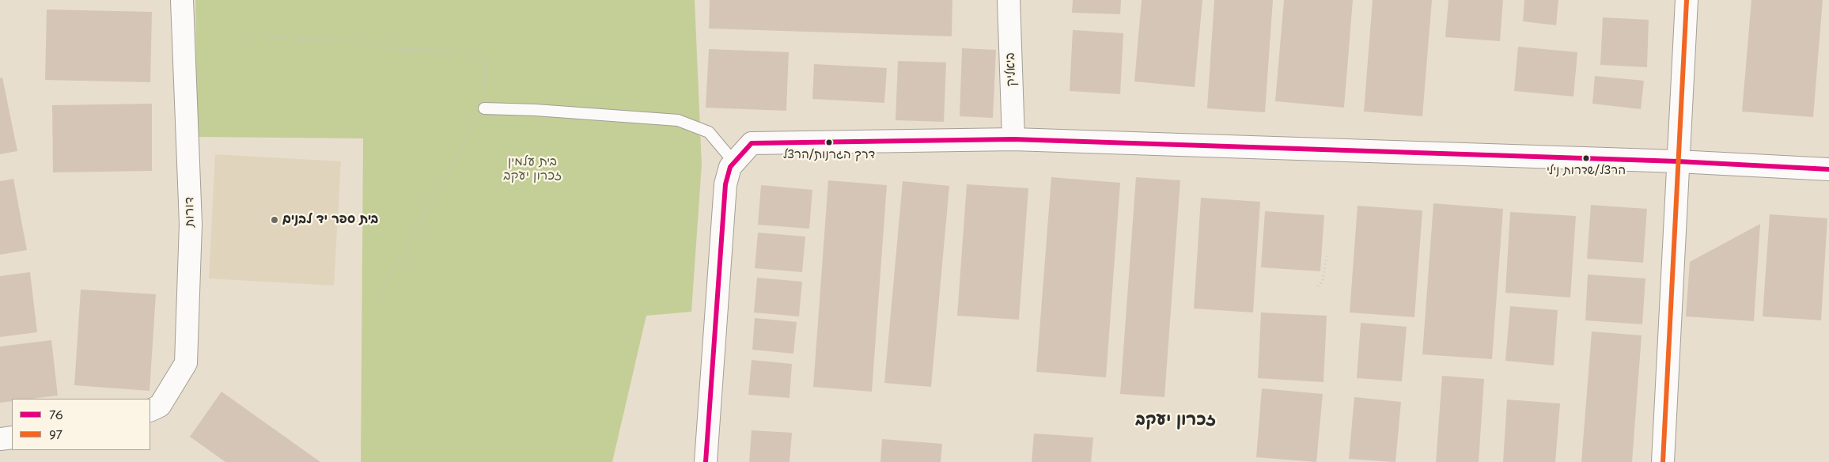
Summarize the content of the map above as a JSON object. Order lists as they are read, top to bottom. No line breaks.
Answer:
{"streets":{"street":["ביאליק","דורות"]},"districts":["זכרון יעקב"],"parks":["בית עלמין זכרון יעקב"],"places":["דרך הגרנות/הרצל","הרצל/שדרות נילי","בית ספר יד לבנים"],"lines":["transit line 97","transit line 76"],"legend":["76","97"]}
